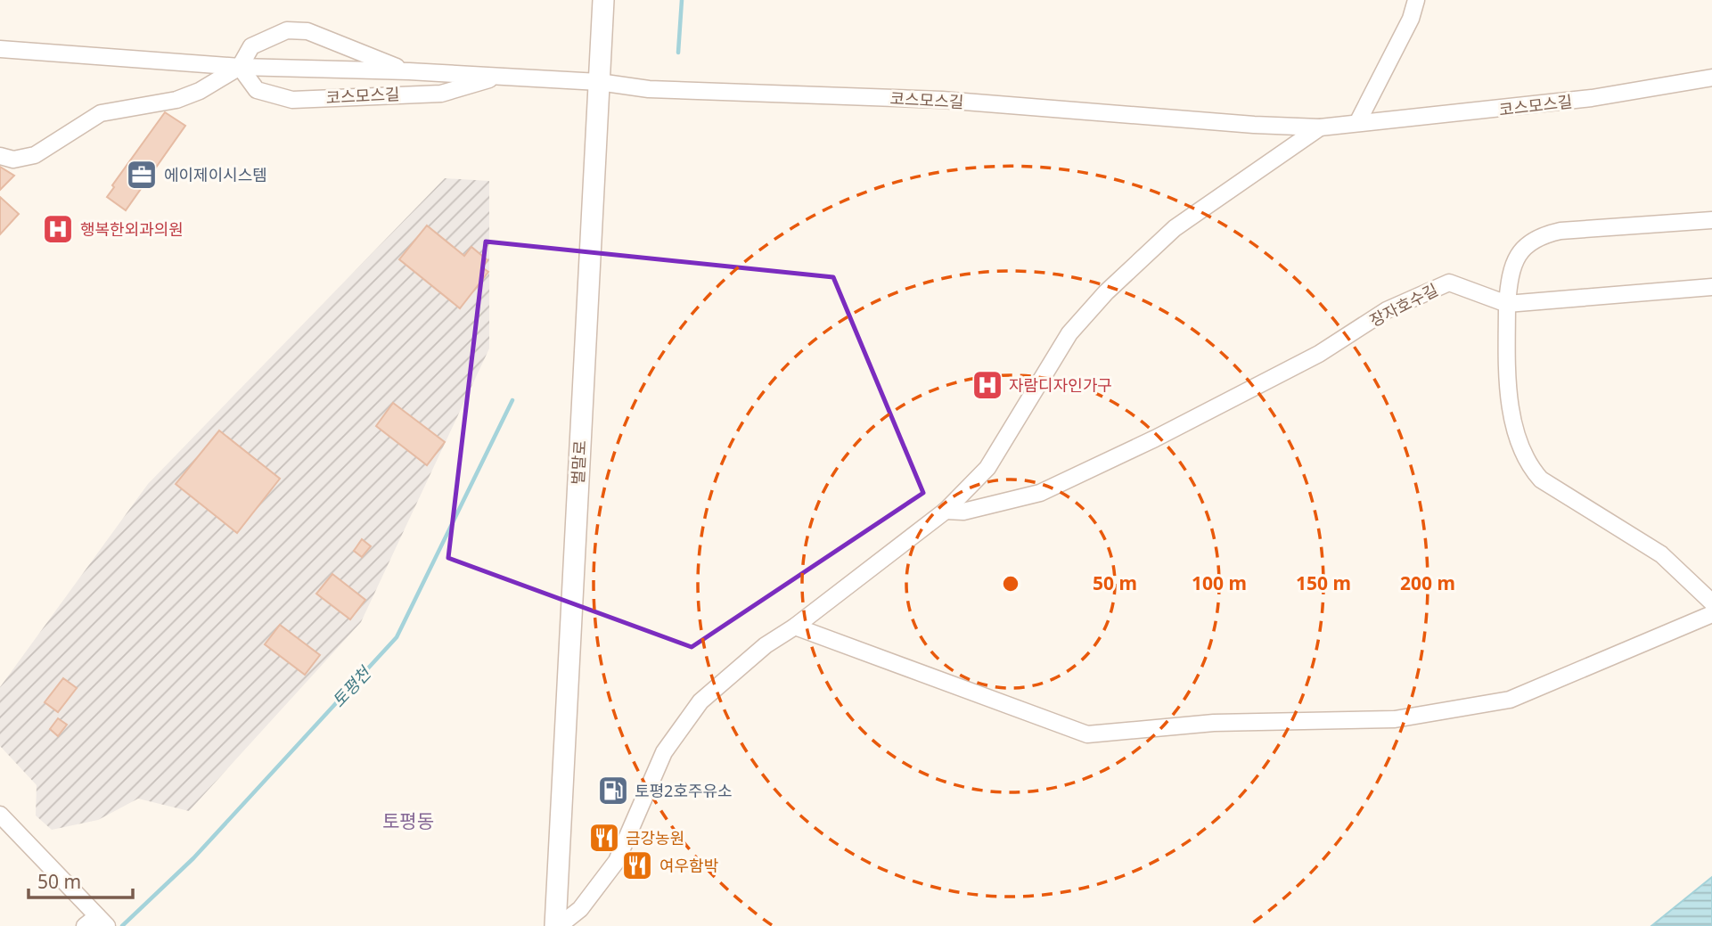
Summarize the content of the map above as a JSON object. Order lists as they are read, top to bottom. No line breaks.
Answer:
{"streets":{"street":["코스모스길","장자호수길","벌말로"]},"crossings":[["코스모스길","벌말로"]],"districts":["토평동"],"water":["토평천"],"places":{"office":["에이제이시스템"],"hospital":["행복한외과의원","자람디자인가구"],"fuel station":["토평2호주유소"],"restaurant":["금강농원","여우함박"]},"scale_bar":"50 m","rings":["50 m","100 m","150 m","200 m"]}
